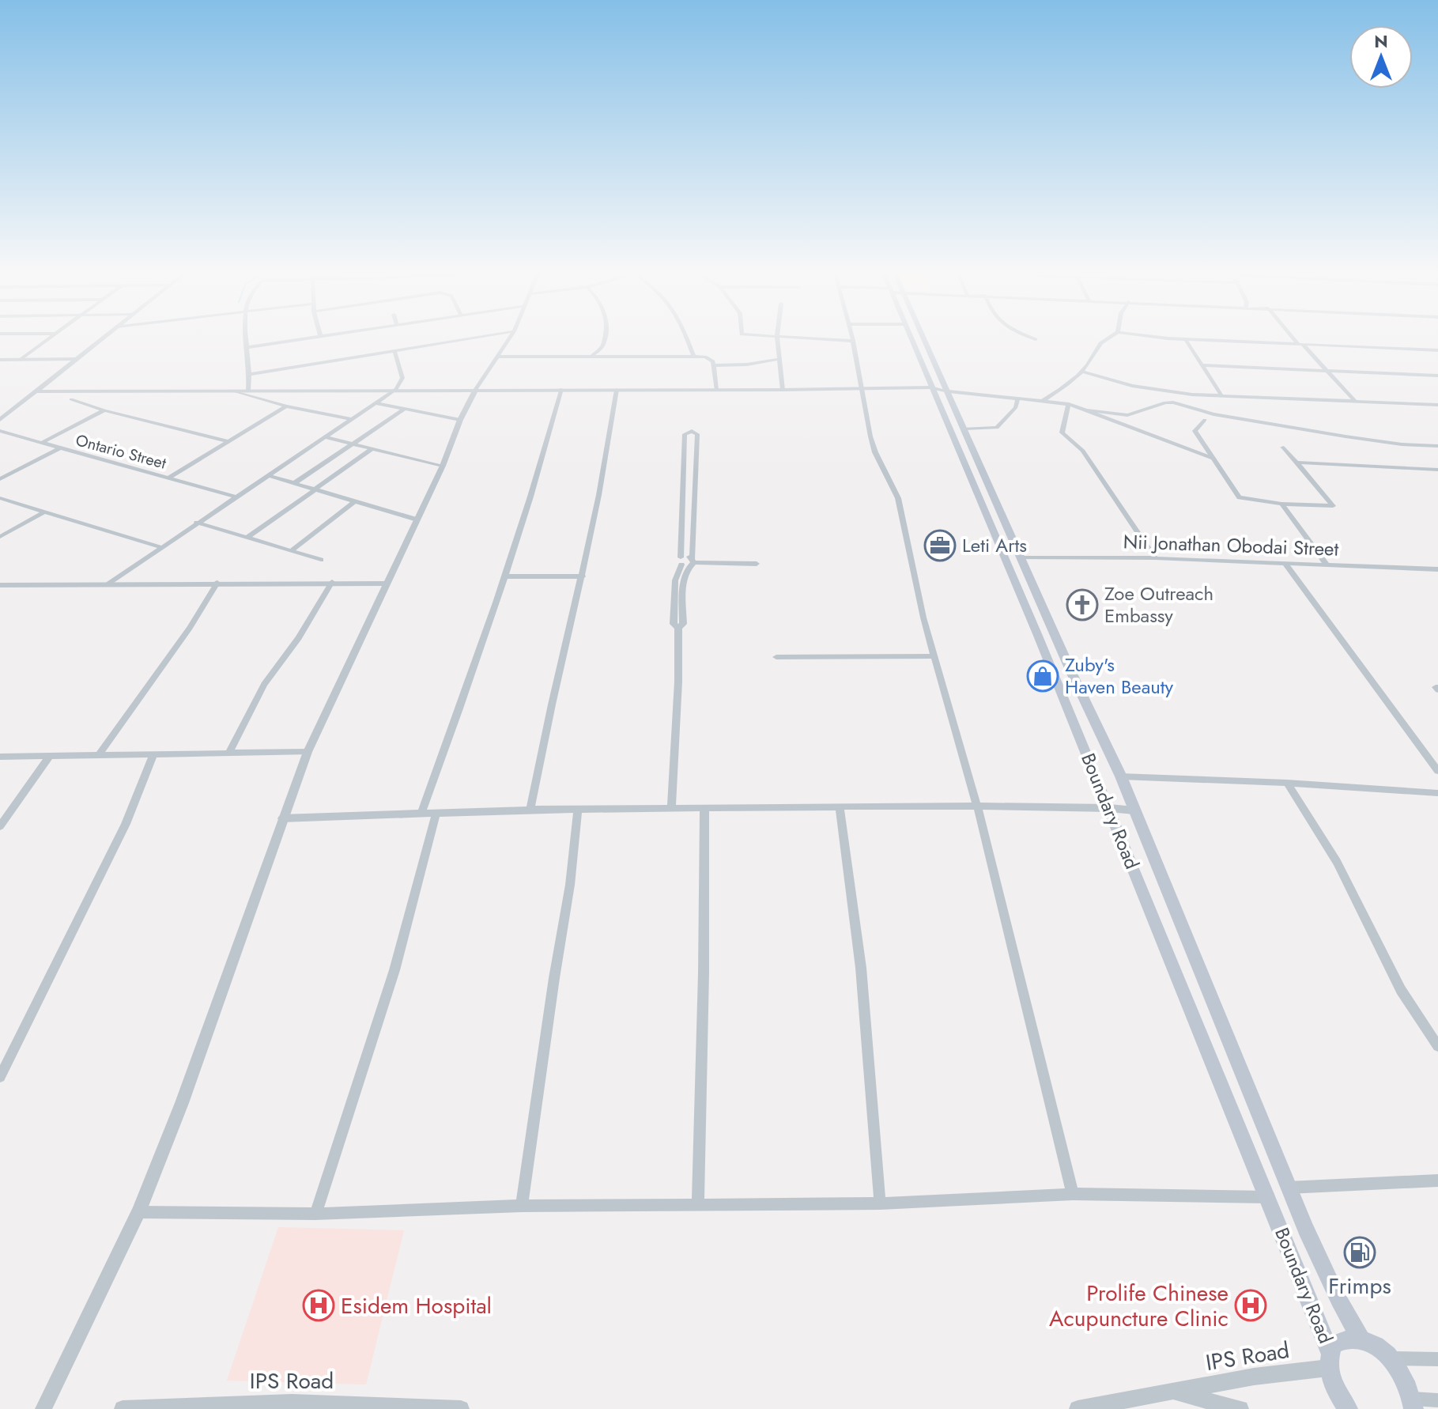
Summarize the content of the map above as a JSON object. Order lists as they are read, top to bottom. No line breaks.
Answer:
{"streets":{"main road":["Boundary Road"],"street":["Ontario Street","Nii Jonathan Obodai Street","IPS Road"]},"crossings":[["Nii Jonathan Obodai Street","Boundary Road"],["Boundary Road","IPS Road"]],"places":{"office":["Leti Arts"],"church":["Zoe Outreach Embassy"],"shop":["Zuby's Haven Beauty"],"fuel station":["Frimps"],"hospital":["Esidem Hospital","Prolife Chinese Acupuncture Clinic"]},"north":"top"}
